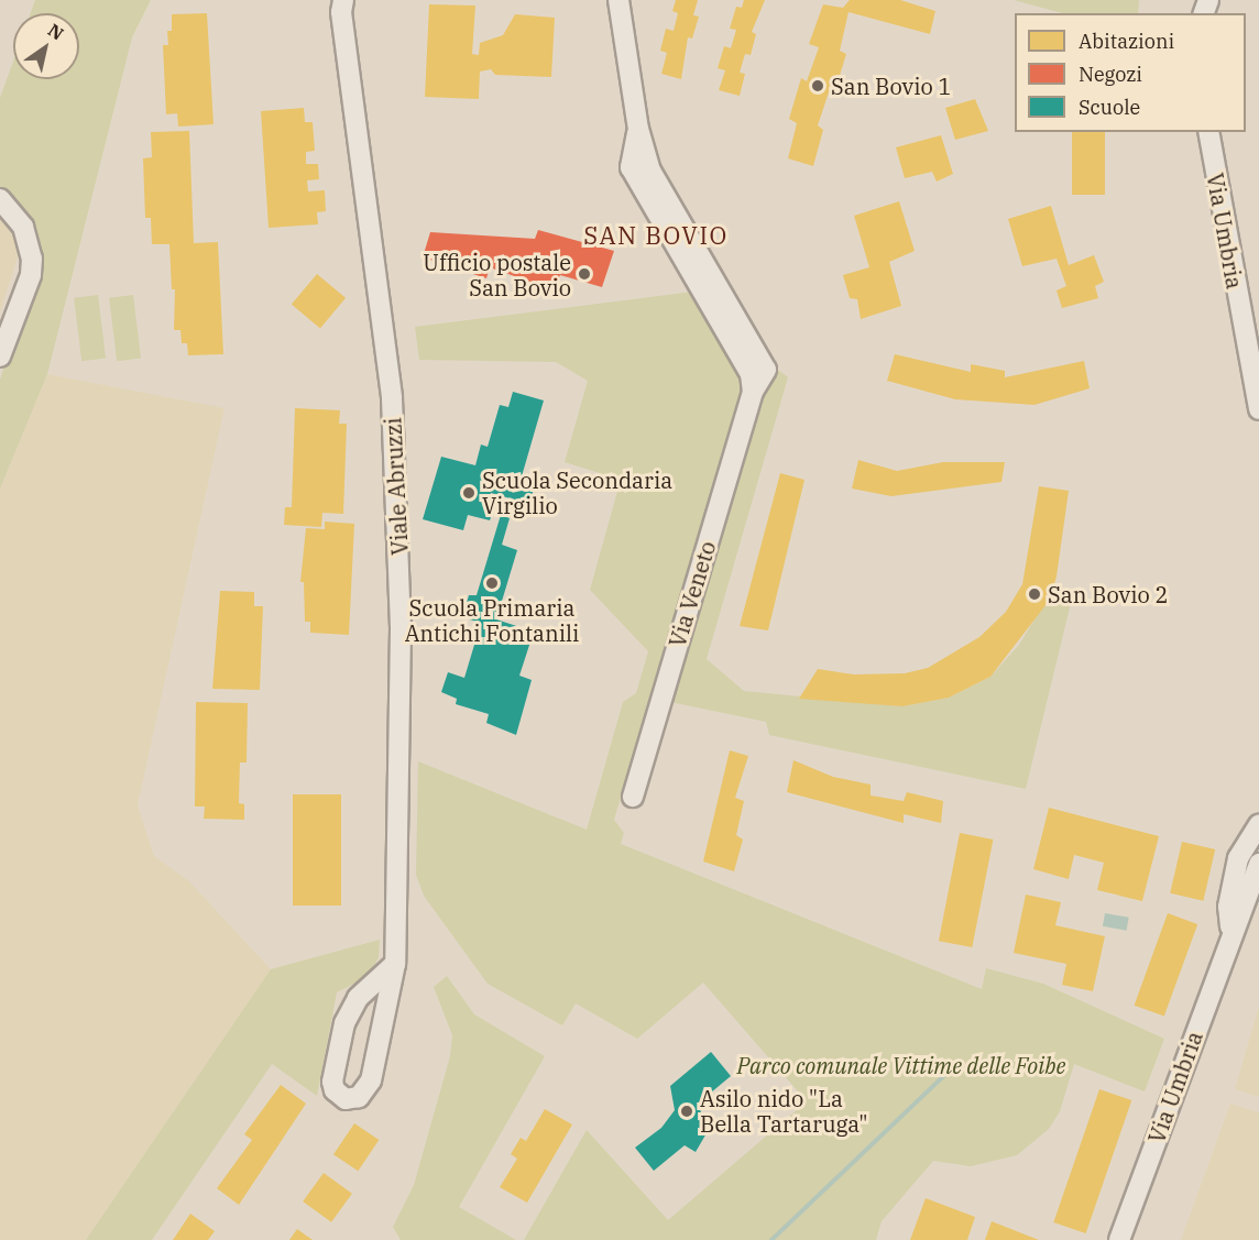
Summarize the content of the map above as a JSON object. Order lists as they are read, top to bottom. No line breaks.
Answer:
{"streets":{"street":["Via Umbria","Viale Abruzzi","Via Veneto"]},"districts":["SAN BOVIO"],"parks":["Parco comunale Vittime delle Foibe"],"places":["San Bovio 1","Ufficio postale San Bovio","Scuola Secondaria Virgilio","Scuola Primaria Antichi Fontanili","San Bovio 2","Asilo nido \"La Bella Tartaruga\""],"legend":["Abitazioni","Negozi","Scuole"],"north":"top right"}
